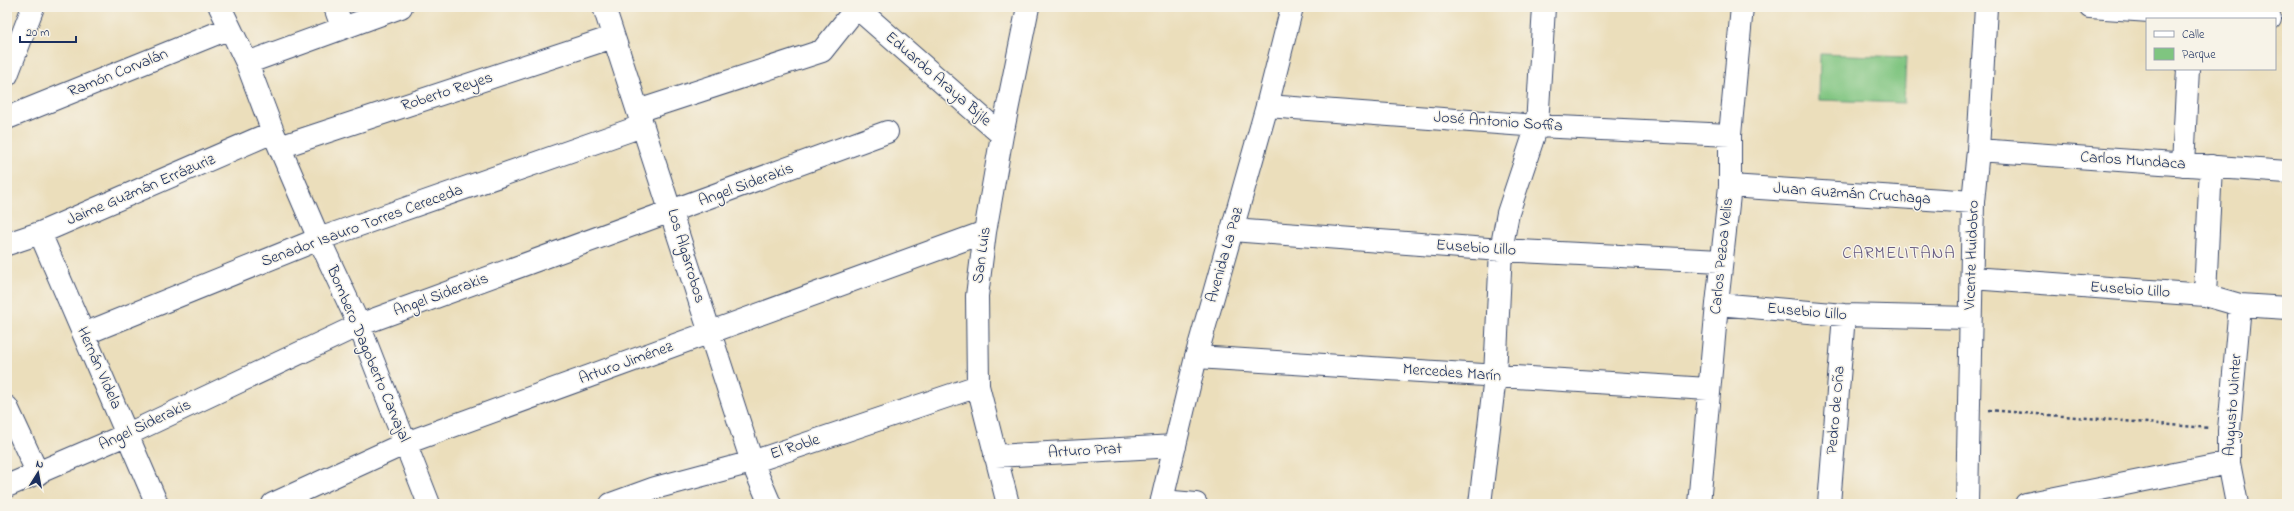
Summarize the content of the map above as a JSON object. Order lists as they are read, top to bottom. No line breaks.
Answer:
{"streets":{"street":["Ramón Corvalán","Eduardo Araya Bijle","Roberto Reyes","José Antonio Soffia","Carlos Mundaca","Angel Siderakis","Jaime Guzmán Errázuriz","Juan Guzmán Cruchaga","Senador Isauro Torres Cereceda","Eusebio Lillo","San Luis","Avenida La Paz","Vicente Huidobro","Los Algarrobos","Carlos Pezoa Velis","Bombero Dagoberto Carvajal","Arturo Jiménez","Hernán Videla","Mercedes Marín","Augusto Winter","Pedro de Oña","El Roble","Arturo Prat"]},"crossings":[["Ramón Corvalán","Bombero Dagoberto Carvajal"],["Eduardo Araya Bijle","Senador Isauro Torres Cereceda"],["Eduardo Araya Bijle","San Luis"],["Roberto Reyes","Jaime Guzmán Errázuriz"],["Roberto Reyes","Los Algarrobos"],["Roberto Reyes","Bombero Dagoberto Carvajal"],["José Antonio Soffia","Avenida La Paz"],["José Antonio Soffia","Carlos Pezoa Velis"],["Carlos Mundaca","Vicente Huidobro"],["Angel Siderakis","Los Algarrobos"],["Angel Siderakis","Bombero Dagoberto Carvajal"],["Angel Siderakis","Hernán Videla"],["Jaime Guzmán Errázuriz","Bombero Dagoberto Carvajal"],["Jaime Guzmán Errázuriz","Hernán Videla"],["Juan Guzmán Cruchaga","Vicente Huidobro"],["Juan Guzmán Cruchaga","Carlos Pezoa Velis"],["Senador Isauro Torres Cereceda","Los Algarrobos"],["Senador Isauro Torres Cereceda","Bombero Dagoberto Carvajal"],["Senador Isauro Torres Cereceda","Hernán Videla"],["Eusebio Lillo","Avenida La Paz"],["Eusebio Lillo","Vicente Huidobro"],["Eusebio Lillo","Carlos Pezoa Velis"],["Eusebio Lillo","Augusto Winter"],["Eusebio Lillo","Pedro de Oña"],["San Luis","Arturo Jiménez"],["San Luis","El Roble"],["San Luis","Arturo Prat"],["Avenida La Paz","Mercedes Marín"],["Avenida La Paz","Arturo Prat"],["Los Algarrobos","Arturo Jiménez"],["Los Algarrobos","El Roble"],["Carlos Pezoa Velis","Mercedes Marín"],["Bombero Dagoberto Carvajal","Arturo Jiménez"]],"districts":["CARMELITANA"],"legend":["Calle","Parque"],"scale_bar":"20 m","north":"top"}
